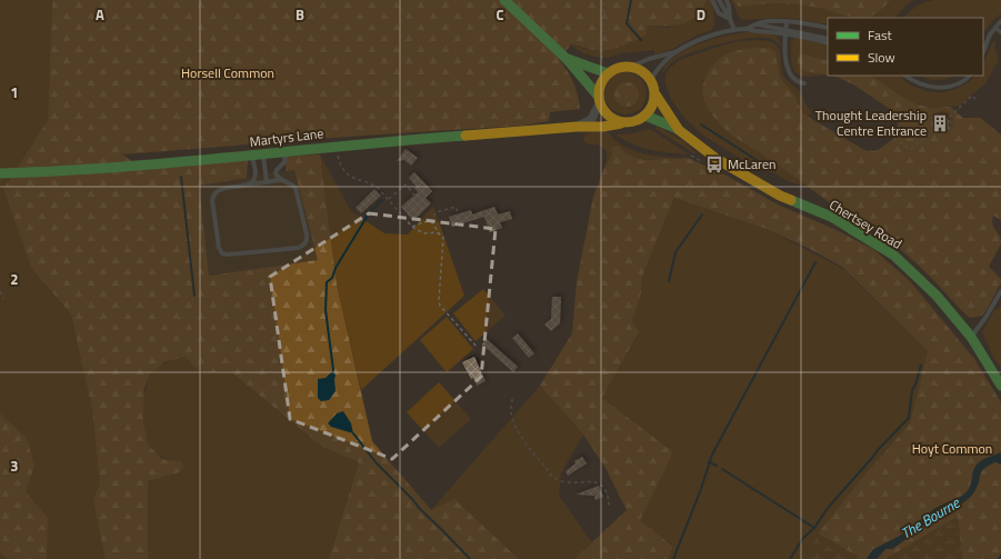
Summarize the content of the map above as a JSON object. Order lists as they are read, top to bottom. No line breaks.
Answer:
{"streets":{"main road":["Martyrs Lane","Chertsey Road"]},"crossings":[["Martyrs Lane","Chertsey Road"]],"water":["The Bourne"],"parks":["Horsell Common","Hoyt Common"],"places":{"building":["Thought Leadership Centre Entrance"],"bus stop":["McLaren"]},"legend":["Fast","Slow"],"grid":{"columns":["A","B","C","D"],"rows":["1","2","3"]}}
